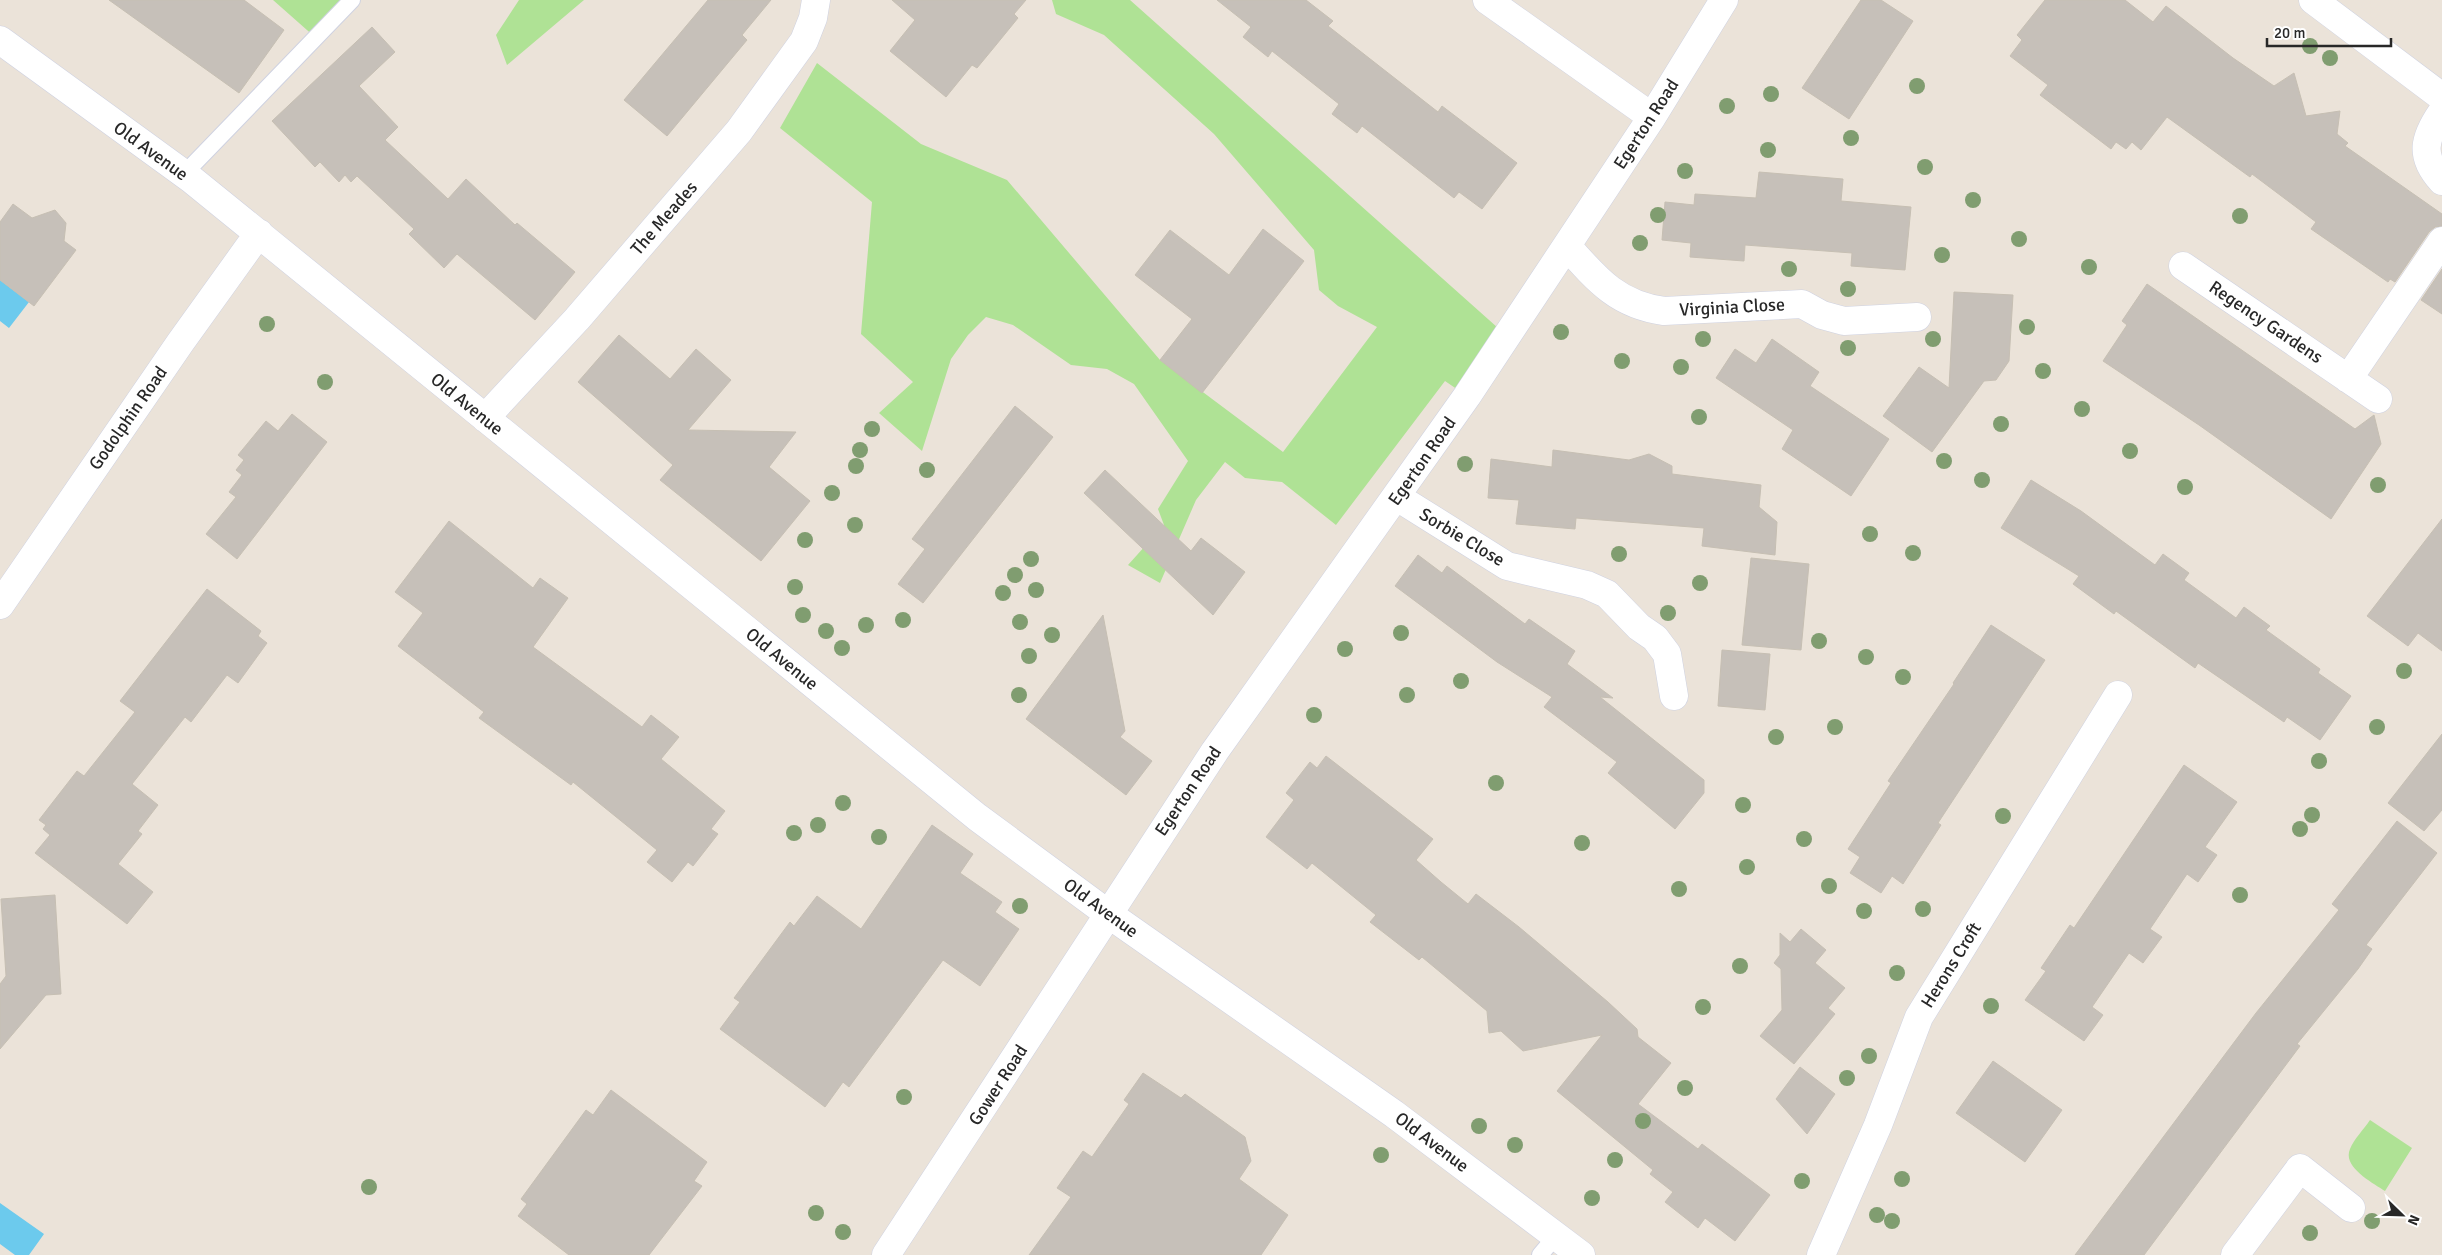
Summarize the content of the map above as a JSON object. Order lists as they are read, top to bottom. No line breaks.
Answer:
{"streets":{"street":["Egerton Road","Old Avenue","The Meades","Virginia Close","Regency Gardens","Godolphin Road","Sorbie Close","Herons Croft","Gower Road"]},"crossings":[["Egerton Road","Old Avenue"],["Egerton Road","Virginia Close"],["Egerton Road","Sorbie Close"],["Egerton Road","Gower Road"],["Old Avenue","The Meades"],["Old Avenue","Godolphin Road"],["Old Avenue","Gower Road"]],"scale_bar":"20 m","north":"bottom right"}
